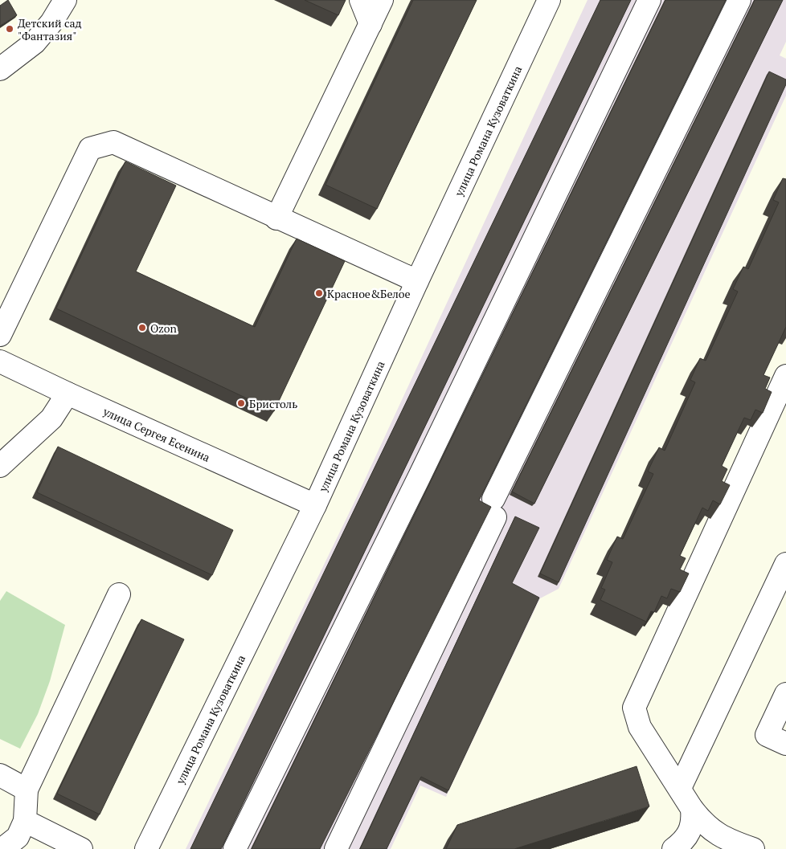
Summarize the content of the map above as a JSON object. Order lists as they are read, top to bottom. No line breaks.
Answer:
{"streets":{"street":["улица Романа Кузоваткина","улица Сергея Есенина"]},"crossings":[["улица Романа Кузоваткина","улица Сергея Есенина"]],"places":["Детский сад \"Фантазия\"","Красное&Белое","Ozon","Бристоль"]}
